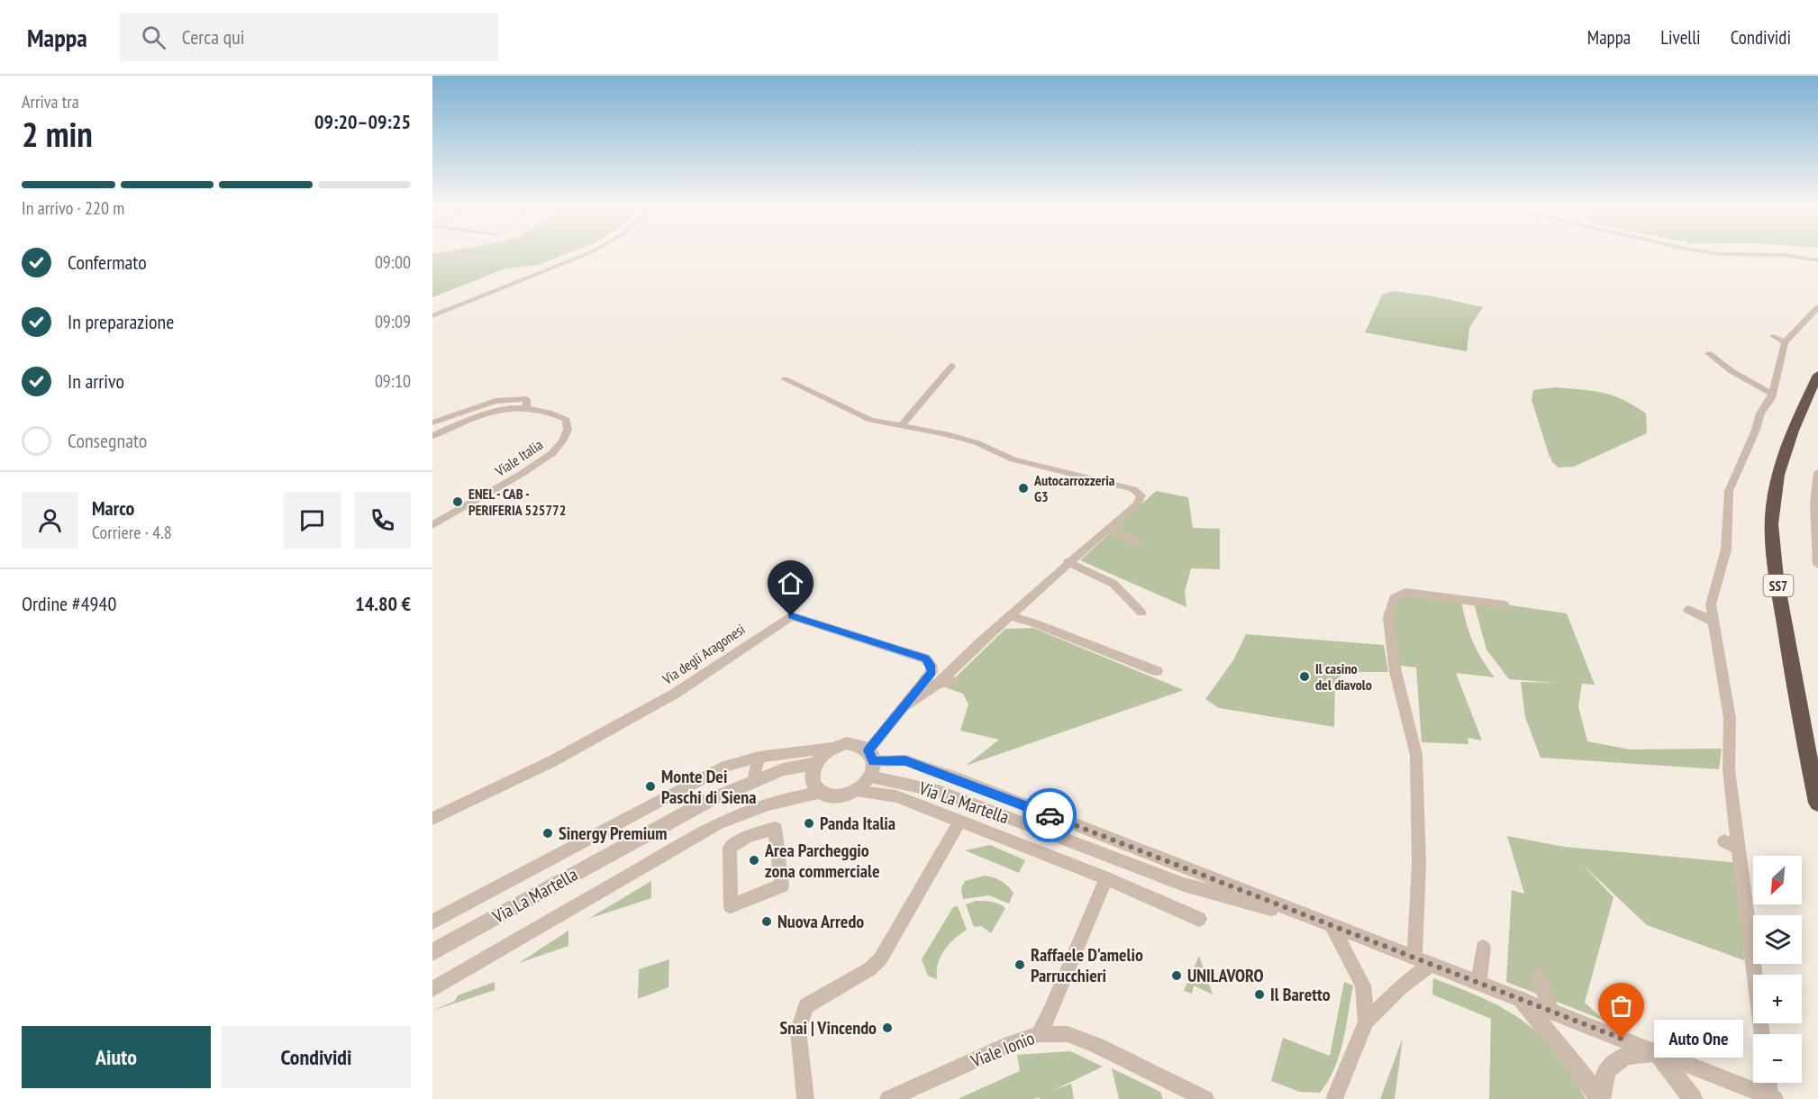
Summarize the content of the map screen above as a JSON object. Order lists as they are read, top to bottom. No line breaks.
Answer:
{"streets":{"highway":["SS7"],"street":["Viale Italia","Via degli Aragonesi","Via La Martella","Viale Ionio"]},"crossings":[["Via degli Aragonesi","Via La Martella"]],"places":["Autocarrozzeria G3","ENEL - CAB - PERIFERIA 525772","Il casino del diavolo","Monte Dei Paschi di Siena","Panda Italia","Sinergy Premium","Area Parcheggio zona commerciale","Nuova Arredo","Raffaele D'amelio Parrucchieri","UNILAVORO","Il Baretto","Snai | Vincendo","Auto One"],"north":"bottom left","page":{"header":"Mappa","search":"Cerca qui","nav":["Mappa","Livelli","Condividi"],"heading":["2 min","Arriva tra","09:20–09:25"],"panel":["Marco","Corriere · 4.8","Ordine #4940","14.80 €"],"bar":"In arrivo · 220 m","list":[["Confermato","09:00"],["In preparazione","09:09"],["In arrivo","09:10"],"Consegnato"],"map_buttons":["+","−"],"buttons":["Aiuto","Condividi"],"bubble":"Auto One"}}
